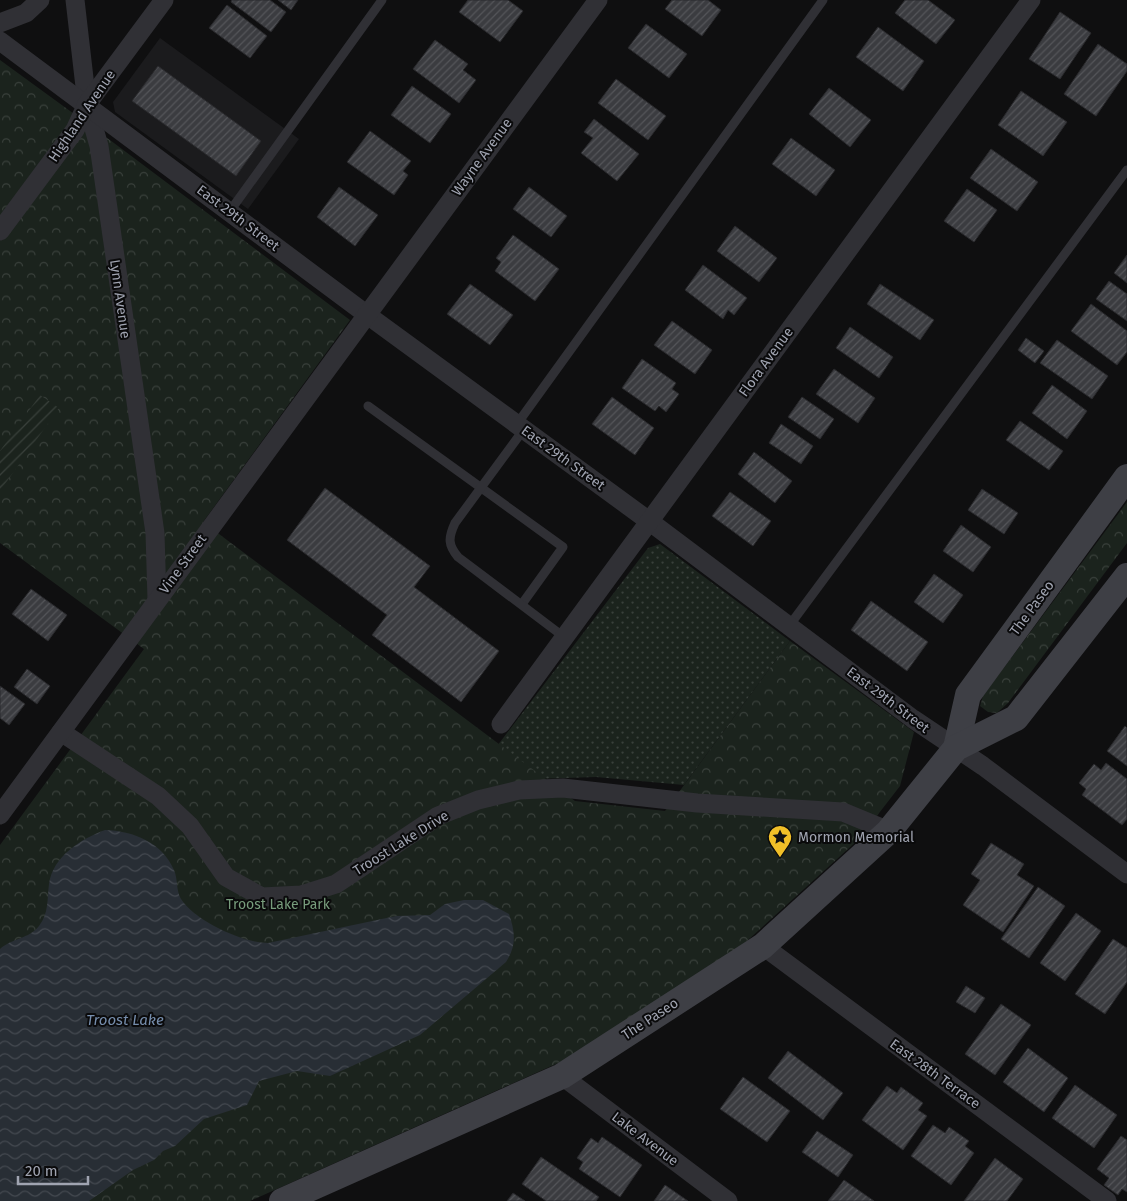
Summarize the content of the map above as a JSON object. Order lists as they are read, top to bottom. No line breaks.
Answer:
{"streets":{"main road":["The Paseo"],"street":["Highland Avenue","Wayne Avenue","East 29th Street","Lynn Avenue","Flora Avenue","Vine Street","Troost Lake Drive","East 28th Terrace","Lake Avenue"]},"crossings":[["Highland Avenue","East 29th Street"],["Highland Avenue","Lynn Avenue"],["Wayne Avenue","East 29th Street"],["Wayne Avenue","Vine Street"],["East 29th Street","Lynn Avenue"],["East 29th Street","Flora Avenue"],["East 29th Street","Vine Street"],["East 29th Street","The Paseo"],["Lynn Avenue","Vine Street"],["Vine Street","Troost Lake Drive"],["The Paseo","Troost Lake Drive"],["The Paseo","East 28th Terrace"],["The Paseo","Lake Avenue"]],"water":["Troost Lake"],"parks":["Troost Lake Park"],"places":{"place":["Mormon Memorial"]},"scale_bar":"20 m"}
